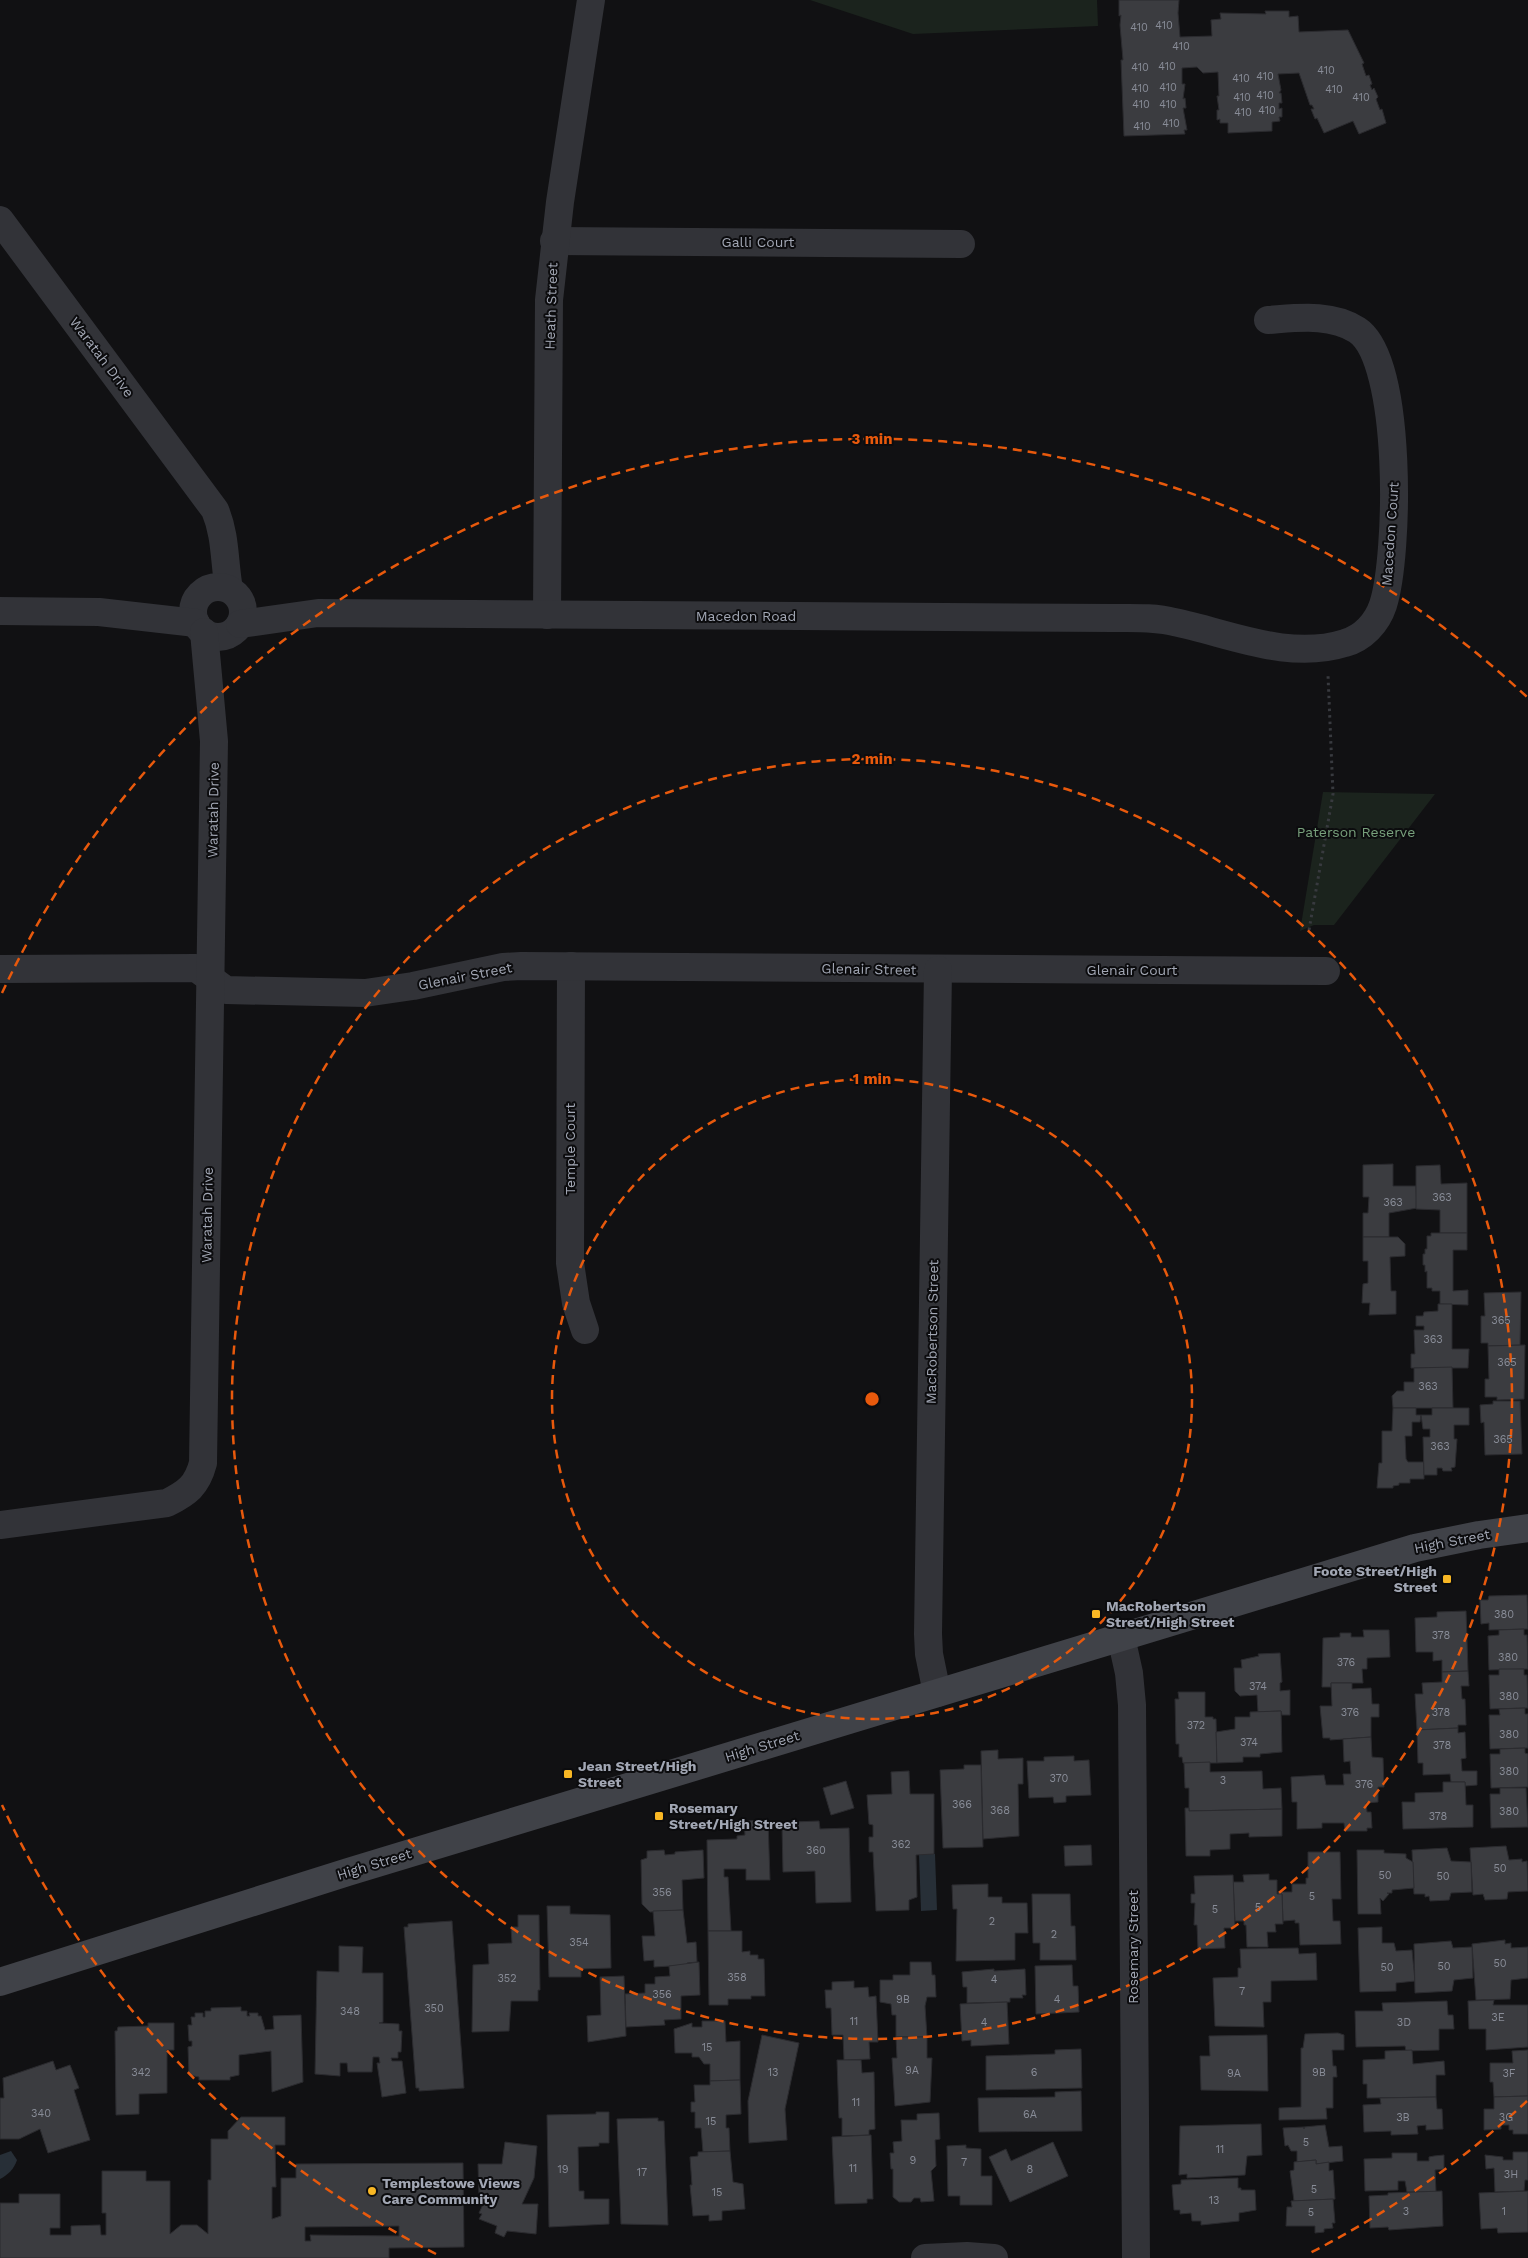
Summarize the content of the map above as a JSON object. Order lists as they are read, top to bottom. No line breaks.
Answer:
{"streets":{"main road":["High Street"],"street":["Galli Court","Heath Street","Waratah Drive","Macedon Court","Macedon Road","Glenair Street","Glenair Court","Temple Court","MacRobertson Street","Rosemary Street"]},"crossings":[["Galli Court","Heath Street"],["Heath Street","Macedon Road"],["Waratah Drive","Macedon Road"],["Waratah Drive","Glenair Street"],["Macedon Court","Macedon Road"],["Glenair Street","Glenair Court"],["Glenair Street","Temple Court"],["Glenair Street","MacRobertson Street"],["Glenair Court","MacRobertson Street"],["MacRobertson Street","High Street"],["High Street","Rosemary Street"]],"parks":["Paterson Reserve"],"places":{"transit":["Foote Street/High Street","MacRobertson Street/High Street","Jean Street/High Street","Rosemary Street/High Street"],"other":["Templestowe Views Care Community"]},"house_numbers":["410","410","410","410","410","410","410","410","410","410","410","410","410","410","410","410","410","410","410","410","363","363","365","363","365","363","365","363","380","378","380","376","374","380","376","378","372","380","374","378","380","370","3","376","366","368","380","378","362","360","50","50","50","356","5","5","5","2","2","354","50","50","50","358","352","4","7","356","9B","4","350","348","3E","11","4","3D","15","9A","342","13","6","9B","9A","3F","11","340","6A","3B","3G","15","5","11","9","7","11","19","8","17","3H","5","15","13","3","1","5"],"rings":["3 min","2 min","1 min"]}
